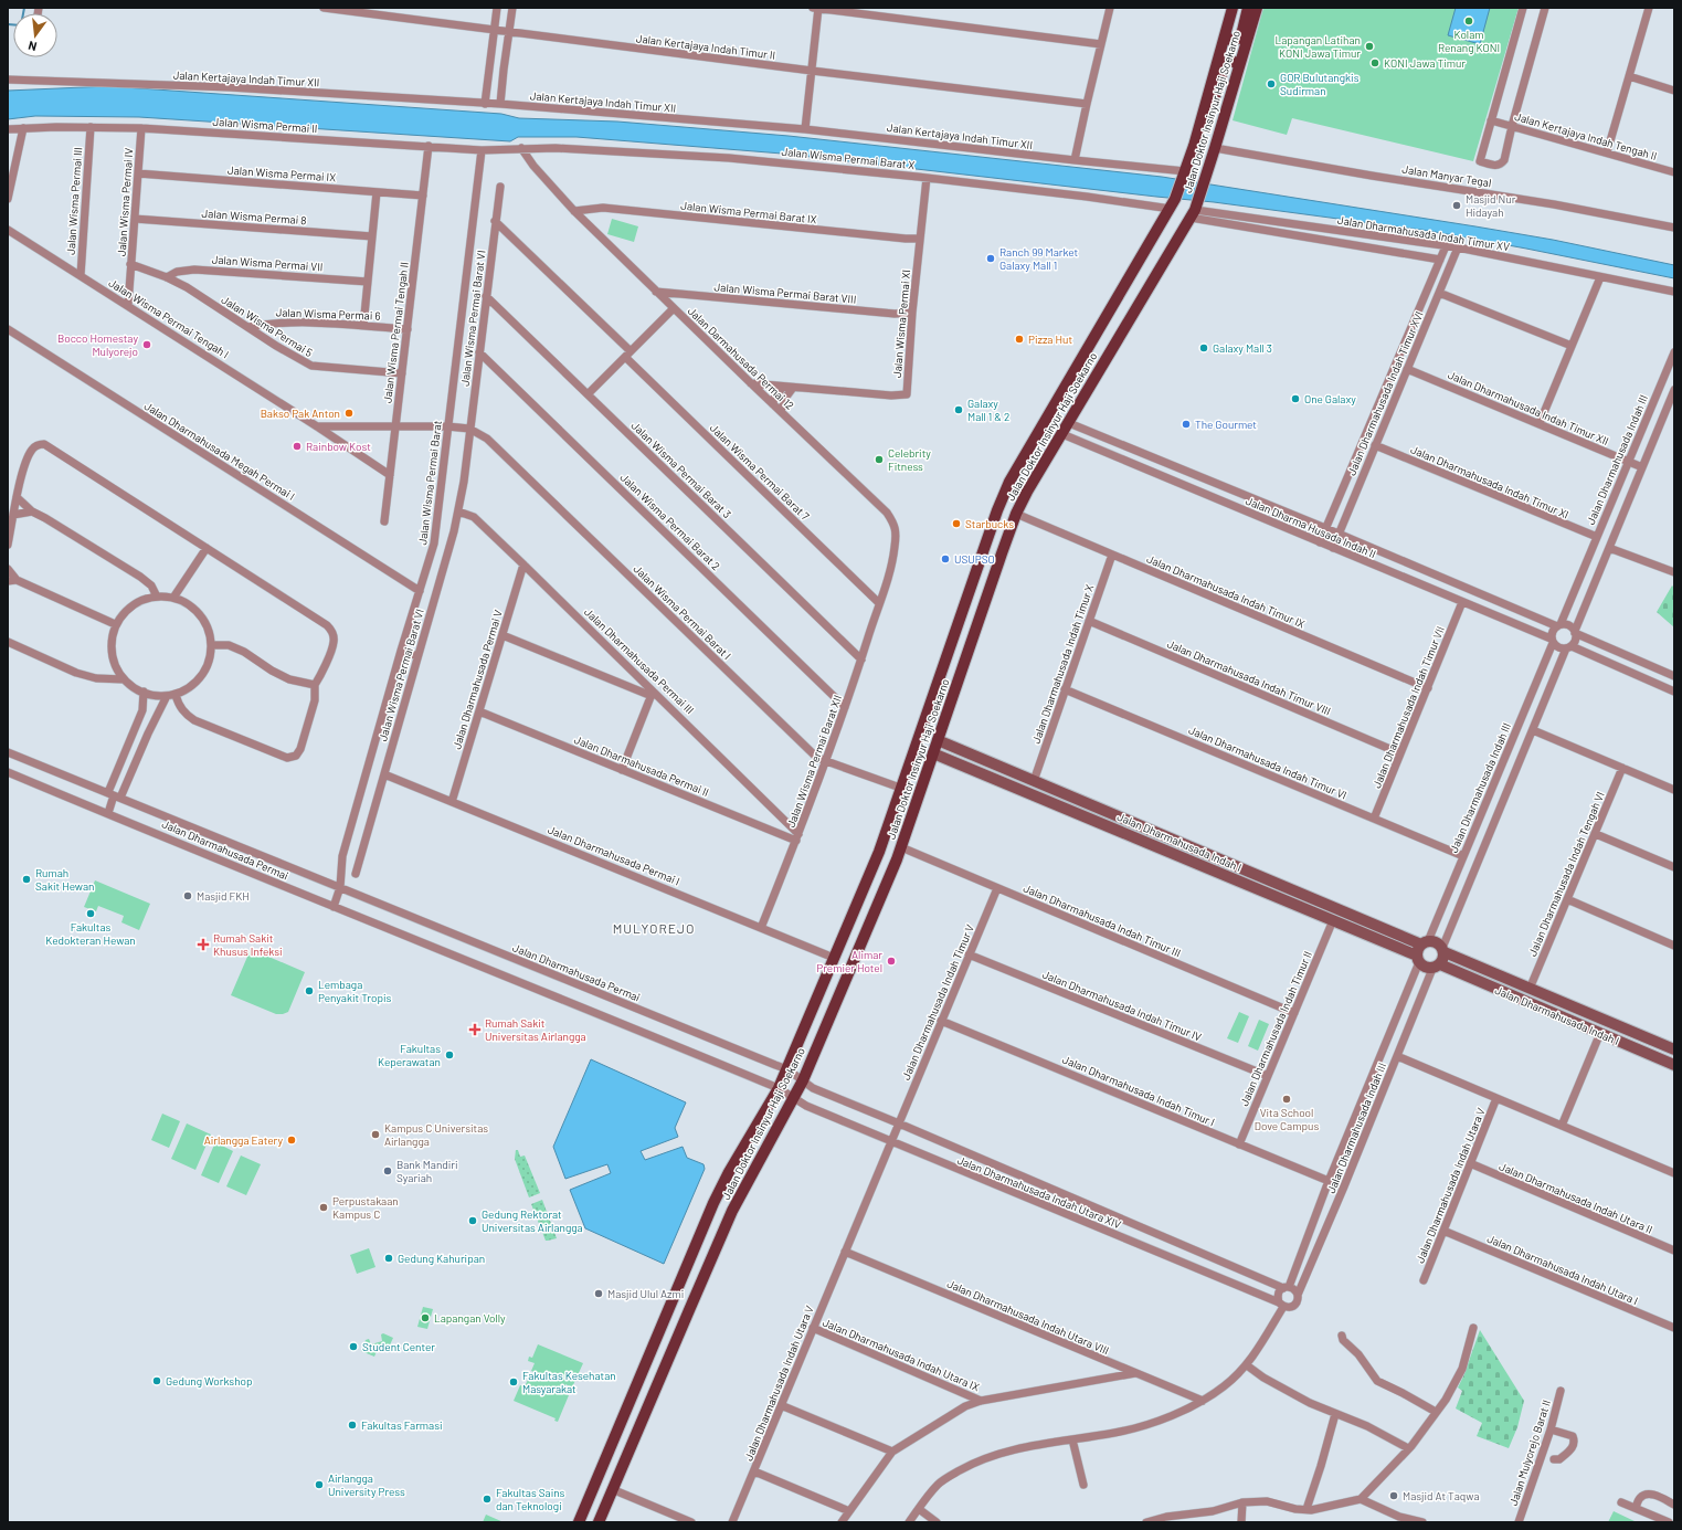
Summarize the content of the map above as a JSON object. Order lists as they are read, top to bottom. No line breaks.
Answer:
{"streets":{"main road":["Jalan Doktor Insinyur Haji Soekarno","Jalan Dharmahusada Indah I"],"street":["Jalan Kertajaya Indah Timur II","Jalan Kertajaya Indah Timur XII","Jalan Wisma Permai II","Jalan Kertajaya Indah Tengah II","Jalan Wisma Permai Barat X","Jalan Wisma Permai IX","Jalan Manyar Tegal","Jalan Wisma Permai III","Jalan Wisma Permai IV","Jalan Wisma Permai Barat IX","Jalan Wisma Permai 8","Jalan Dharmahusada Indah Timur XV","Jalan Wisma Permai VII","Jalan Wisma Permai Barat VIII","Jalan Wisma Permai 6","Jalan Wisma Permai Tengah I","Jalan Wisma Permai Barat VI","Jalan Wisma Permai XI","Jalan Wisma Permai 5","Jalan Wisma Permai Tengah II","Jalan Darmahusada Permai 12","Jalan Dharmahusada Indah Timur XVI","Jalan Dharmahusada Indah Timur XII","Jalan Dharmahusada Megah Permai I","Jalan Dharmahusada Indah III","Jalan Wisma Permai Barat 3","Jalan Wisma Permai Barat 7","Jalan Dharmahusada Indah Timur XI","Jalan Wisma Permai Barat","Jalan Wisma Permai Barat 2","Jalan Dharma Husada Indah II","Jalan Dharmahusada Indah Timur IX","Jalan Wisma Permai Barat I","Jalan Dharmahusada Permai III","Jalan Dharmahusada Indah Timur X","Jalan Dharmahusada Indah Timur VIII","Jalan Dharmahusada Permai V","Jalan Dharmahusada Indah Timur VII","Jalan Wisma Permai Barat XII","Jalan Dharmahusada Indah Timur VI","Jalan Dharmahusada Permai II","Jalan Dharmahusada Permai","Jalan Dharmahusada Permai I","Jalan Dharmahusada Indah Tengah VI","Jalan Dharmahusada Indah Timur III","Jalan Dharmahusada Indah Timur V","Jalan Dharmahusada Indah Timur IV","Jalan Dharmahusada Indah Timur II","Jalan Dharmahusada Indah Timur I","Jalan Dharmahusada Indah Utara V","Jalan Dharmahusada Indah Utara XIV","Jalan Dharmahusada Indah Utara II","Jalan Dharmahusada Indah Utara I","Jalan Dharmahusada Indah Utara VIII","Jalan Dharmahusada Indah Utara IX","Jalan Mulyorejo Barat II"]},"crossings":[["Jalan Kertajaya Indah Timur XII","Jalan Doktor Insinyur Haji Soekarno"],["Jalan Doktor Insinyur Haji Soekarno","Jalan Wisma Permai Barat X"],["Jalan Doktor Insinyur Haji Soekarno","Jalan Manyar Tegal"],["Jalan Doktor Insinyur Haji Soekarno","Jalan Dharmahusada Indah Timur XV"],["Jalan Doktor Insinyur Haji Soekarno","Jalan Dharma Husada Indah II"],["Jalan Doktor Insinyur Haji Soekarno","Jalan Dharmahusada Indah Timur IX"],["Jalan Doktor Insinyur Haji Soekarno","Jalan Wisma Permai Barat I"],["Jalan Doktor Insinyur Haji Soekarno","Jalan Dharmahusada Indah I"],["Jalan Doktor Insinyur Haji Soekarno","Jalan Dharmahusada Permai"],["Jalan Doktor Insinyur Haji Soekarno","Jalan Dharmahusada Permai I"],["Jalan Doktor Insinyur Haji Soekarno","Jalan Dharmahusada Indah Timur III"],["Jalan Doktor Insinyur Haji Soekarno","Jalan Dharmahusada Indah Utara XIV"],["Jalan Wisma Permai II","Jalan Wisma Permai Barat X"],["Jalan Wisma Permai II","Jalan Wisma Permai III"],["Jalan Wisma Permai II","Jalan Wisma Permai IV"],["Jalan Wisma Permai II","Jalan Wisma Permai Tengah II"],["Jalan Wisma Permai II","Jalan Darmahusada Permai 12"],["Jalan Wisma Permai II","Jalan Wisma Permai Barat"],["Jalan Wisma Permai Barat X","Jalan Wisma Permai XI"],["Jalan Wisma Permai Barat X","Jalan Darmahusada Permai 12"],["Jalan Wisma Permai IX","Jalan Wisma Permai IV"],["Jalan Wisma Permai IX","Jalan Wisma Permai Tengah II"],["Jalan Wisma Permai III","Jalan Wisma Permai Tengah I"],["Jalan Wisma Permai IV","Jalan Wisma Permai 8"],["Jalan Wisma Permai IV","Jalan Wisma Permai Tengah I"],["Jalan Wisma Permai IV","Jalan Wisma Permai 5"],["Jalan Wisma Permai Barat IX","Jalan Wisma Permai XI"],["Jalan Wisma Permai Barat IX","Jalan Darmahusada Permai 12"],["Jalan Dharmahusada Indah Timur XV","Jalan Dharmahusada Indah Timur XVI"],["Jalan Wisma Permai VII","Jalan Wisma Permai 5"],["Jalan Wisma Permai Barat VIII","Jalan Wisma Permai XI"],["Jalan Wisma Permai Barat VIII","Jalan Darmahusada Permai 12"],["Jalan Wisma Permai 6","Jalan Wisma Permai 5"],["Jalan Wisma Permai 6","Jalan Wisma Permai Tengah II"],["Jalan Wisma Permai Tengah I","Jalan Wisma Permai Tengah II"],["Jalan Wisma Permai Barat VI","Jalan Wisma Permai Barat 3"],["Jalan Wisma Permai Barat VI","Jalan Wisma Permai Barat 7"],["Jalan Wisma Permai Barat VI","Jalan Wisma Permai Barat 2"],["Jalan Wisma Permai Barat VI","Jalan Wisma Permai Barat I"],["Jalan Wisma Permai Barat VI","Jalan Dharmahusada Permai III"],["Jalan Wisma Permai Barat VI","Jalan Dharmahusada Permai I"],["Jalan Wisma Permai XI","Jalan Darmahusada Permai 12"],["Jalan Wisma Permai 5","Jalan Wisma Permai Tengah II"],["Jalan Darmahusada Permai 12","Jalan Wisma Permai Barat 7"],["Jalan Darmahusada Permai 12","Jalan Wisma Permai Barat XII"],["Jalan Dharmahusada Indah Timur XVI","Jalan Dharmahusada Indah Timur XII"],["Jalan Dharmahusada Indah Timur XVI","Jalan Dharmahusada Indah Timur XI"],["Jalan Dharmahusada Indah Timur XVI","Jalan Dharma Husada Indah II"],["Jalan Dharmahusada Indah Timur XII","Jalan Dharmahusada Indah III"],["Jalan Dharmahusada Megah Permai I","Jalan Wisma Permai Barat"],["Jalan Dharmahusada Indah III","Jalan Dharmahusada Indah Timur XI"],["Jalan Dharmahusada Indah III","Jalan Dharma Husada Indah II"],["Jalan Dharmahusada Indah III","Jalan Dharmahusada Indah Timur VI"],["Jalan Dharmahusada Indah III","Jalan Dharmahusada Indah I"],["Jalan Dharmahusada Indah III","Jalan Dharmahusada Indah Timur I"],["Jalan Dharmahusada Indah III","Jalan Dharmahusada Indah Utara XIV"],["Jalan Wisma Permai Barat 3","Jalan Wisma Permai Barat XII"],["Jalan Wisma Permai Barat 7","Jalan Wisma Permai Barat XII"],["Jalan Wisma Permai Barat","Jalan Dharmahusada Permai"],["Jalan Wisma Permai Barat 2","Jalan Wisma Permai Barat XII"],["Jalan Dharma Husada Indah II","Jalan Dharmahusada Indah Timur VII"],["Jalan Dharmahusada Indah Timur IX","Jalan Dharmahusada Indah Timur X"],["Jalan Dharmahusada Indah Timur IX","Jalan Dharmahusada Indah Timur VII"],["Jalan Wisma Permai Barat I","Jalan Wisma Permai Barat XII"],["Jalan Dharmahusada Permai III","Jalan Dharmahusada Permai V"],["Jalan Dharmahusada Permai III","Jalan Wisma Permai Barat XII"],["Jalan Dharmahusada Permai III","Jalan Dharmahusada Permai II"],["Jalan Dharmahusada Indah Timur X","Jalan Dharmahusada Indah Timur VIII"],["Jalan Dharmahusada Indah Timur X","Jalan Dharmahusada Indah Timur VI"],["Jalan Dharmahusada Indah Timur X","Jalan Dharmahusada Indah I"],["Jalan Dharmahusada Indah Timur VIII","Jalan Dharmahusada Indah Timur VII"],["Jalan Dharmahusada Permai V","Jalan Dharmahusada Permai II"],["Jalan Dharmahusada Permai V","Jalan Dharmahusada Permai I"],["Jalan Dharmahusada Indah Timur VII","Jalan Dharmahusada Indah Timur VI"],["Jalan Wisma Permai Barat XII","Jalan Dharmahusada Permai II"],["Jalan Wisma Permai Barat XII","Jalan Dharmahusada Permai I"],["Jalan Dharmahusada Indah I","Jalan Dharmahusada Indah Tengah VI"],["Jalan Dharmahusada Indah I","Jalan Dharmahusada Indah Timur II"],["Jalan Dharmahusada Permai","Jalan Dharmahusada Indah Utara XIV"],["Jalan Dharmahusada Indah Timur III","Jalan Dharmahusada Indah Timur V"],["Jalan Dharmahusada Indah Timur III","Jalan Dharmahusada Indah Timur II"],["Jalan Dharmahusada Indah Timur V","Jalan Dharmahusada Indah Timur IV"],["Jalan Dharmahusada Indah Timur V","Jalan Dharmahusada Indah Timur I"],["Jalan Dharmahusada Indah Timur V","Jalan Dharmahusada Indah Utara V"],["Jalan Dharmahusada Indah Timur V","Jalan Dharmahusada Indah Utara XIV"],["Jalan Dharmahusada Indah Timur IV","Jalan Dharmahusada Indah Timur II"],["Jalan Dharmahusada Indah Timur II","Jalan Dharmahusada Indah Timur I"],["Jalan Dharmahusada Indah Utara V","Jalan Dharmahusada Indah Utara XIV"],["Jalan Dharmahusada Indah Utara V","Jalan Dharmahusada Indah Utara II"],["Jalan Dharmahusada Indah Utara V","Jalan Dharmahusada Indah Utara I"],["Jalan Dharmahusada Indah Utara V","Jalan Dharmahusada Indah Utara VIII"],["Jalan Dharmahusada Indah Utara V","Jalan Dharmahusada Indah Utara IX"]],"districts":["MULYOREJO"],"places":{"other":["Kolam Renang KONI","Lapangan Latihan KONI Jawa Timur","KONI Jawa Timur","GOR Bulutangkis Sudirman","Masjid Nur Hidayah","Ranch 99 Market Galaxy Mall 1","Pizza Hut","Bocco Homestay Mulyorejo","Galaxy Mall 3","One Galaxy","Galaxy Mall 1 & 2","Bakso Pak Anton","The Gourmet","Rainbow Kost","Celebrity Fitness","Starbucks","USUPSO","Rumah Sakit Hewan","Masjid FKH","Fakultas Kedokteran Hewan","Alimar Premier Hotel","Lembaga Penyakit Tropis","Fakultas Keperawatan","Vita School Dove Campus","Kampus C Universitas Airlangga","Airlangga Eatery","Bank Mandiri Syariah","Perpustakaan Kampus C","Gedung Rektorat Universitas Airlangga","Gedung Kahuripan","Masjid Ulul Azmi","Lapangan Volly","Student Center","Gedung Workshop","Fakultas Kesehatan Masyarakat","Fakultas Farmasi","Airlangga University Press","Masjid At Taqwa","Fakultas Sains dan Teknologi"],"health":["Rumah Sakit Khusus Infeksi","Rumah Sakit Universitas Airlangga"]},"north":"bottom"}
